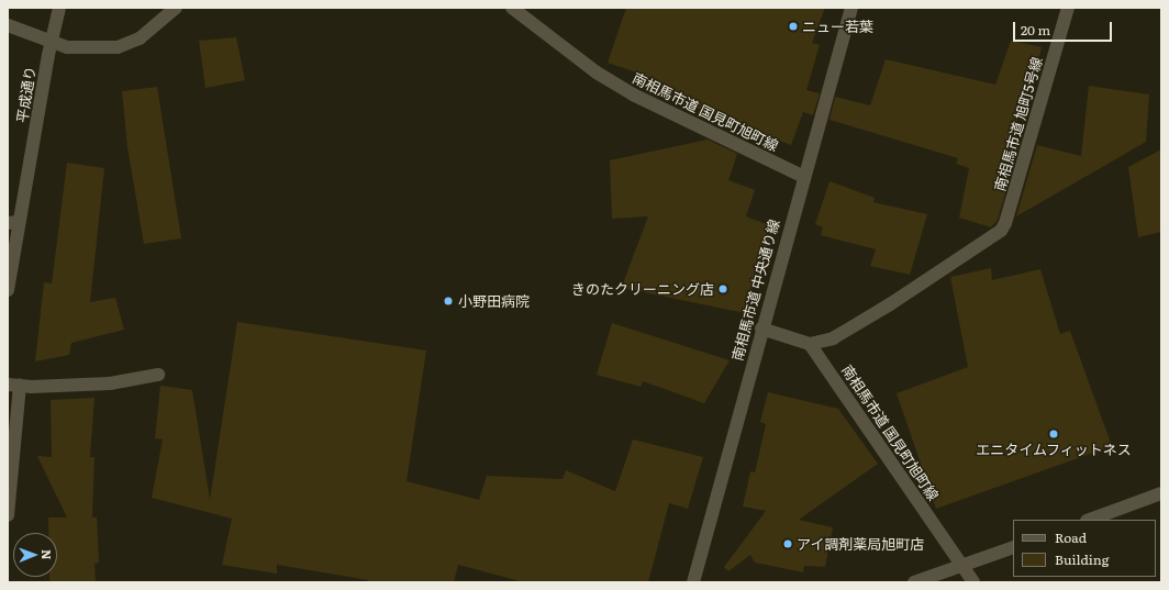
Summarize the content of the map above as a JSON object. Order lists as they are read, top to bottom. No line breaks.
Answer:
{"streets":{"street":["平成通り","南相馬市道 国見町旭町線","南相馬市道 旭町5号線","南相馬市道 中央通り線"]},"crossings":[["南相馬市道 国見町旭町線","南相馬市道 旭町5号線"],["南相馬市道 国見町旭町線","南相馬市道 中央通り線"]],"places":["ニュー若葉","きのたクリーニング店","小野田病院","エニタイムフィットネス","アイ調剤薬局旭町店"],"legend":["Road","Building"],"scale_bar":"20 m","north":"right"}
